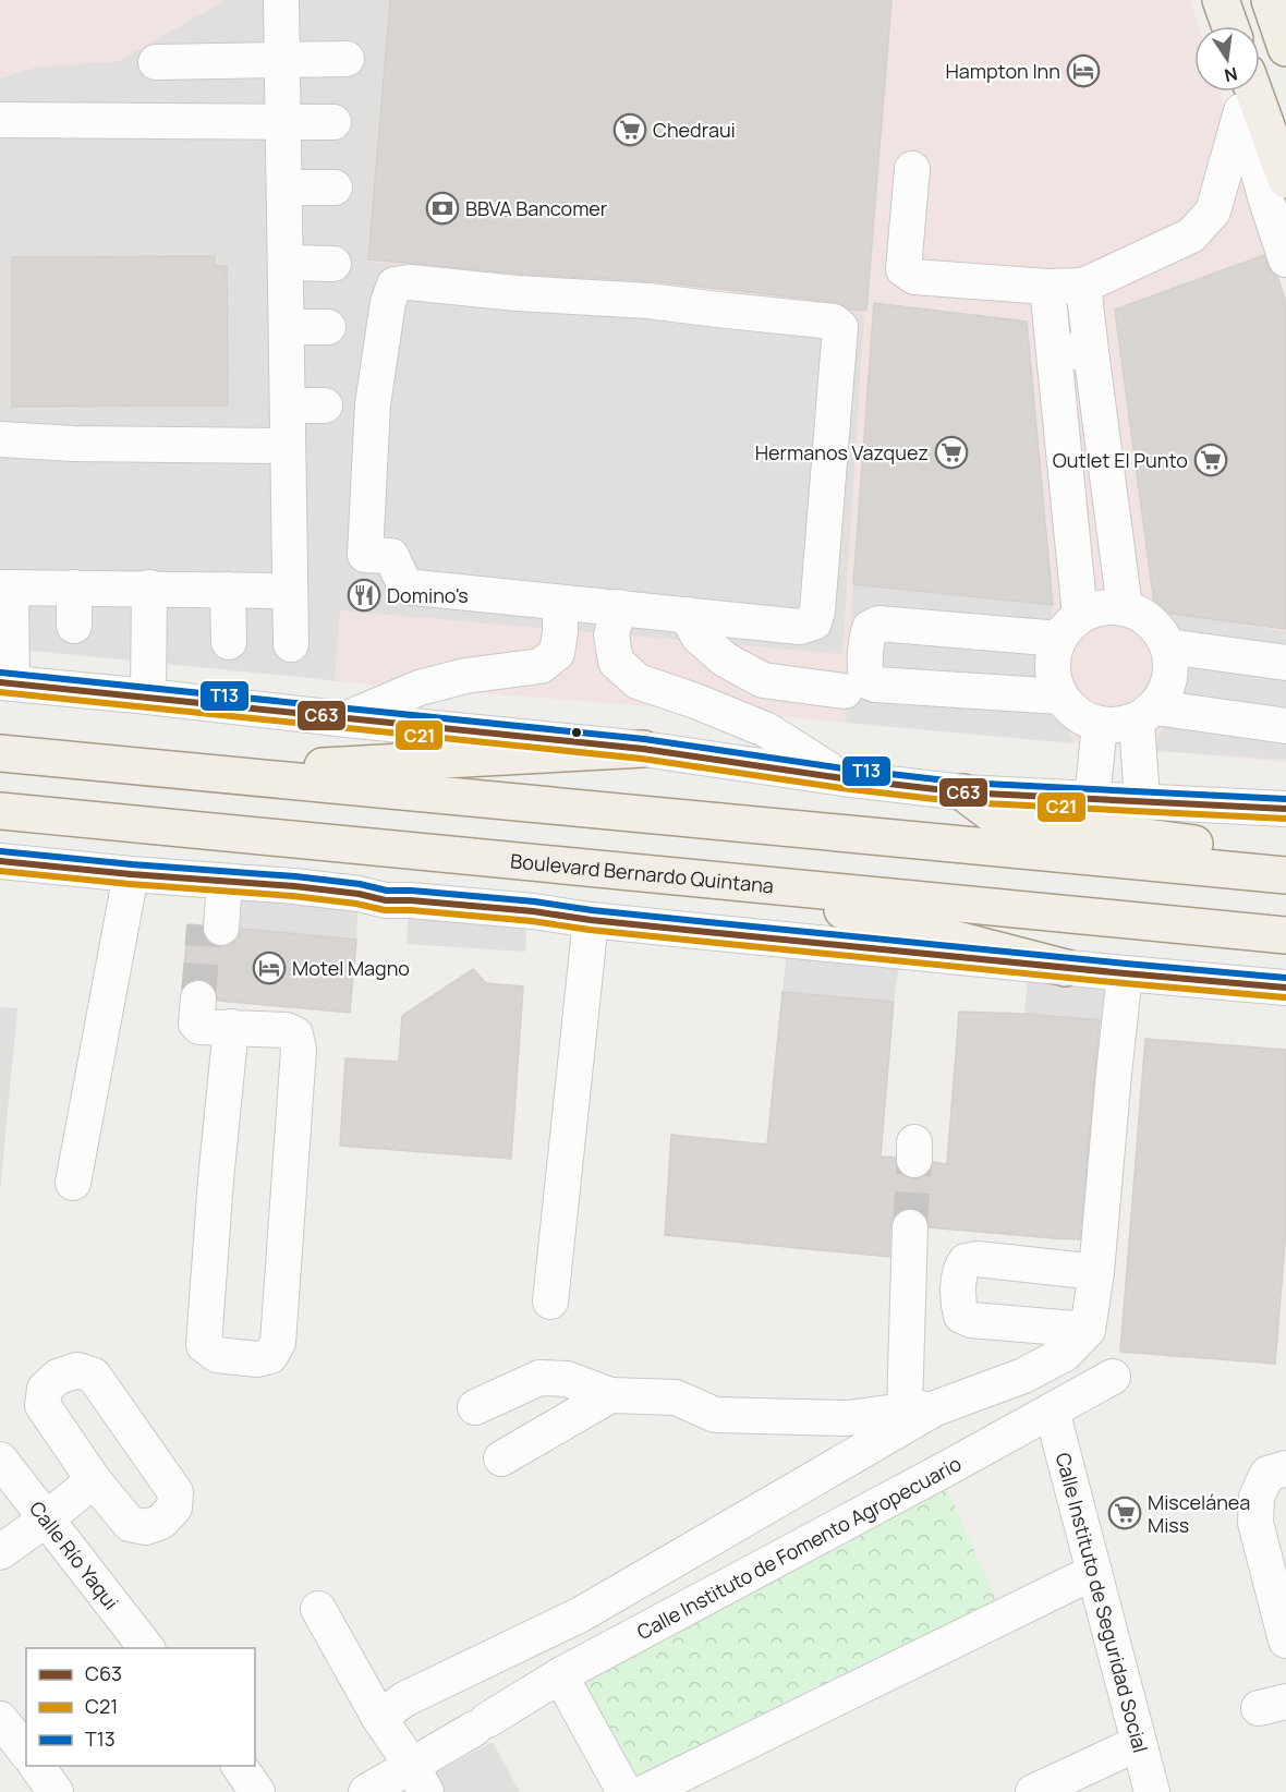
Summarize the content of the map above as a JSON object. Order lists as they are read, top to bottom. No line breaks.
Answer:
{"streets":{"main road":["Boulevard Bernardo Quintana"],"street":["Calle Instituto de Fomento Agropecuario","Calle Río Yaqui","Calle Instituto de Seguridad Social"]},"crossings":[["Calle Instituto de Fomento Agropecuario","Calle Instituto de Seguridad Social"]],"places":{"hotel":["Hampton Inn","Motel Magno"],"supermarket":["Chedraui","Hermanos Vazquez","Outlet El Punto","Miscelánea Miss"],"bank":["BBVA Bancomer"],"restaurant":["Domino's"]},"lines":["transit line T13","transit line C63","transit line C21"],"legend":["C63","C21","T13"],"north":"bottom"}
